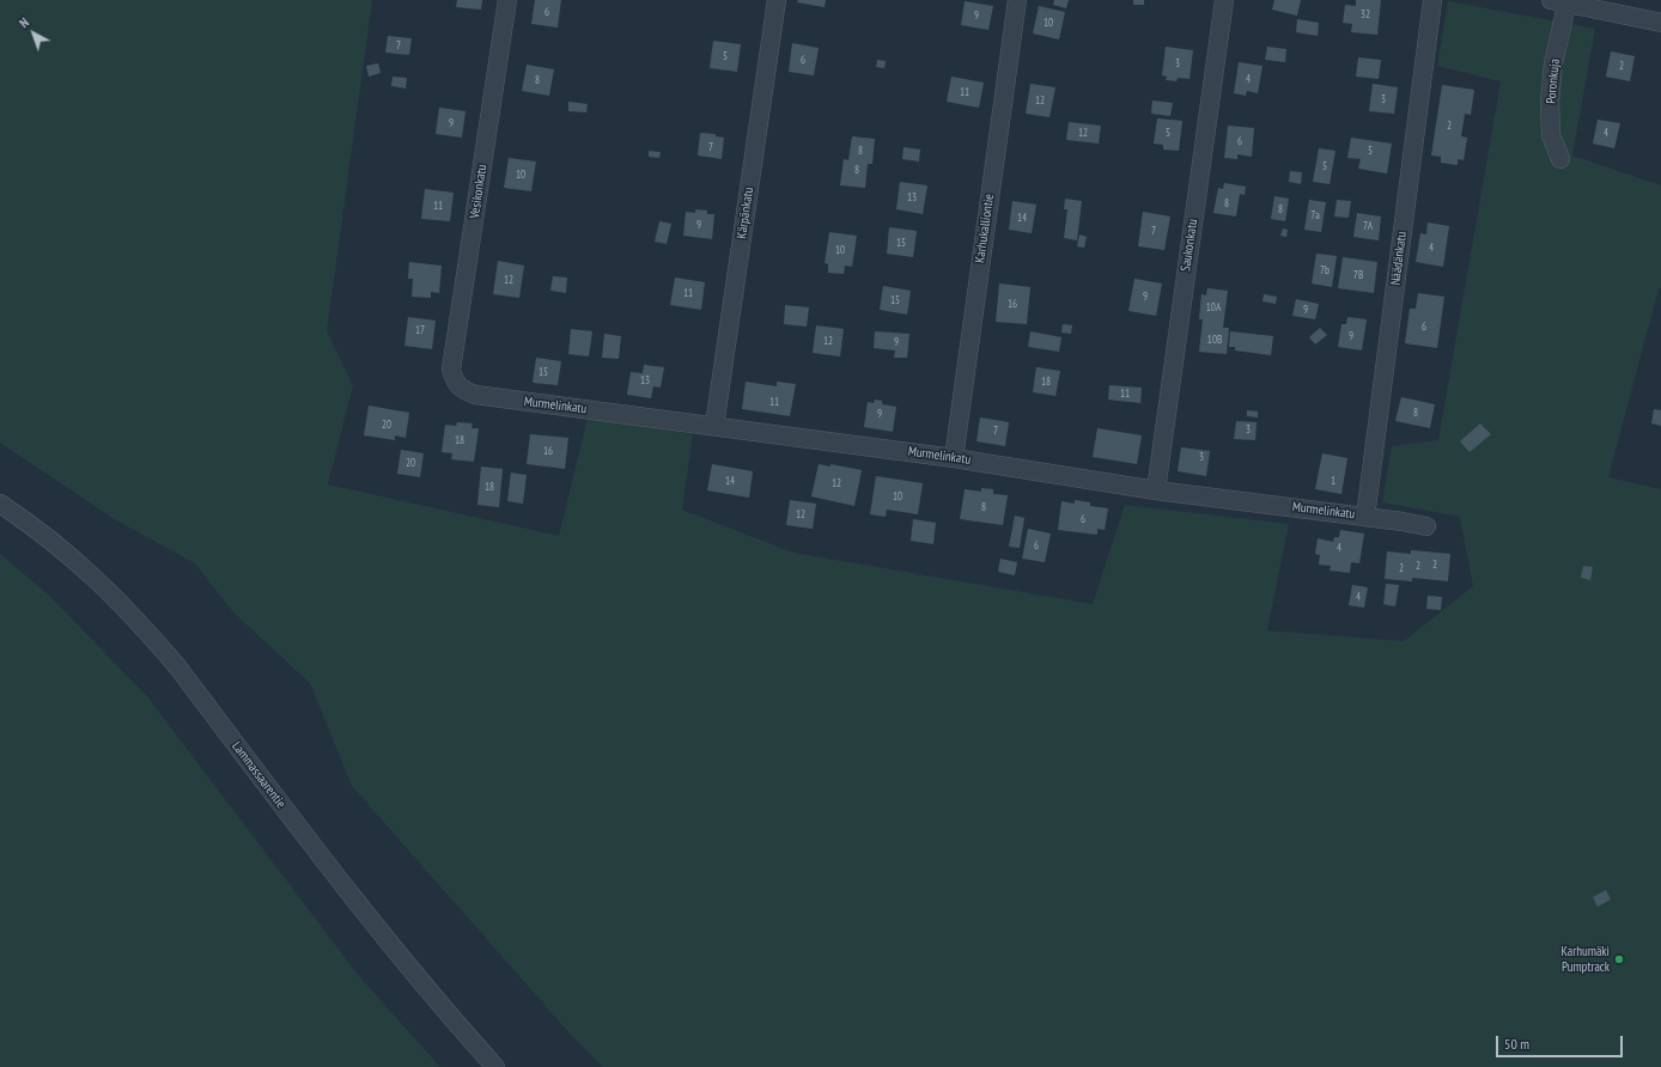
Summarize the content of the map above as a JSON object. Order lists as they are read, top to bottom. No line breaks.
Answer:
{"streets":{"street":["Poronkuja","Vesikonkatu","Kärpänkatu","Karhukalliontie","Saukonkatu","Näädänkatu","Murmelinkatu","Lammassaarentie"]},"crossings":[["Vesikonkatu","Murmelinkatu"],["Kärpänkatu","Murmelinkatu"],["Karhukalliontie","Murmelinkatu"],["Saukonkatu","Murmelinkatu"],["Näädänkatu","Murmelinkatu"]],"places":["Karhumäki Pumptrack"],"house_numbers":["6","32","9","10","7","5","6","3","2","4","8","11","3","12","9","2","12","5","4","6","7","8","5","5","8","10","13","8","11","8","7a","14","9","7A","7","15","4","10","7b","7B","12","11","9","15","16","10A","9","6","17","9","10B","12","9","15","13","18","11","11","8","9","20","3","7","18","16","3","20","14","1","12","18","10","8","12","6","6","4","2","2","2","4"],"scale_bar":"50 m","north":"top left"}
